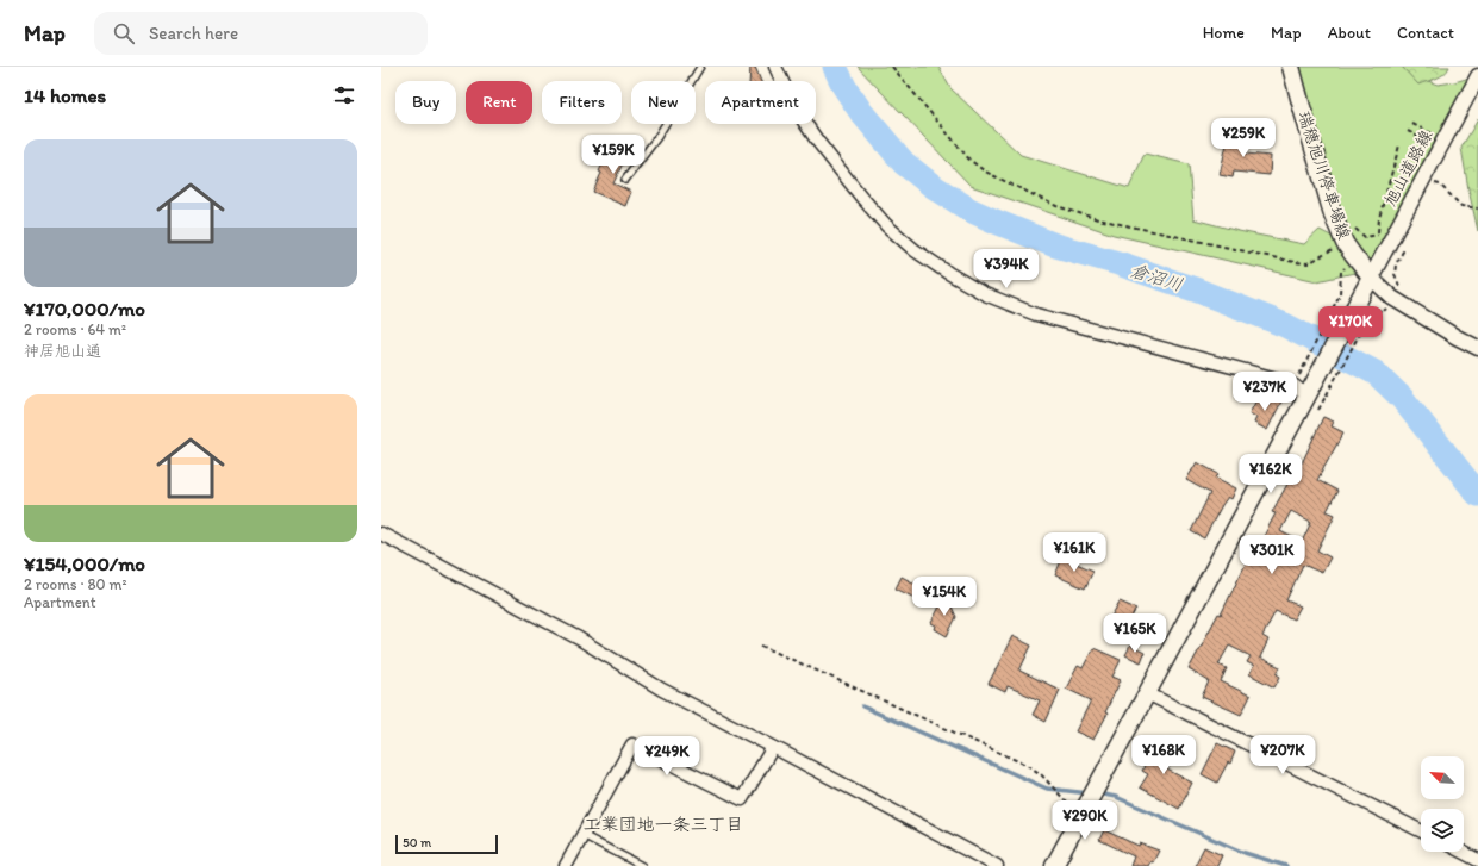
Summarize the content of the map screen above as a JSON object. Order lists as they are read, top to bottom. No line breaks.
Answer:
{"streets":{"main road":["瑞穂旭川停車場線"],"street":["旭山道路線"]},"crossings":[["旭山道路線","瑞穂旭川停車場線"]],"districts":["工業団地一条三丁目"],"water":["倉沼川"],"scale_bar":"50 m","north":"top left","page":{"header":"Map","search":"Search here","nav":["Home","Map","About","Contact"],"heading":"14 homes","chip":["Buy","Rent","Filters","New","Apartment"],"price":["¥259K","¥159K","¥394K","¥170K","¥237K","¥162K","¥161K","¥301K","¥154K","¥165K","¥168K","¥207K","¥249K","¥290K"],"list":[{"name":"¥170,000/mo","note":"2 rooms · 64 m² · 神居旭山通"},{"name":"¥154,000/mo","note":"2 rooms · 80 m² · Apartment"}],"scale":"50 m"}}
